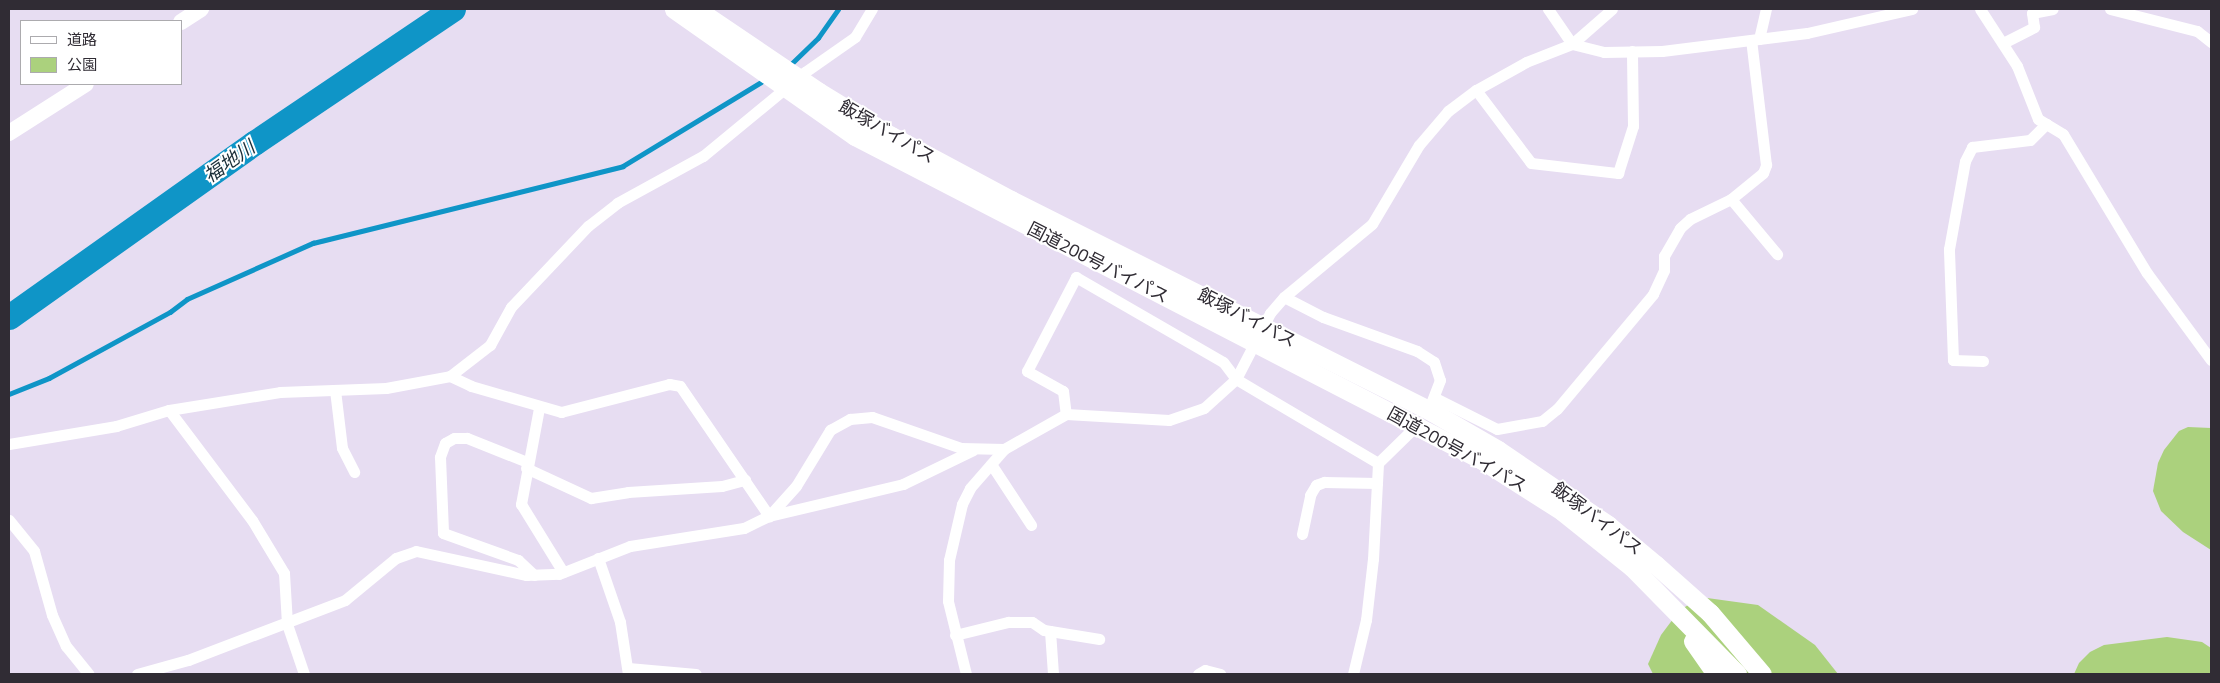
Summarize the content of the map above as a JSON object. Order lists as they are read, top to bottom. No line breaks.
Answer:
{"streets":{"highway":["飯塚バイパス","国道200号バイパス"]},"crossings":[["飯塚バイパス","国道200号バイパス"]],"water":["福地川"],"legend":["道路","公園"]}
